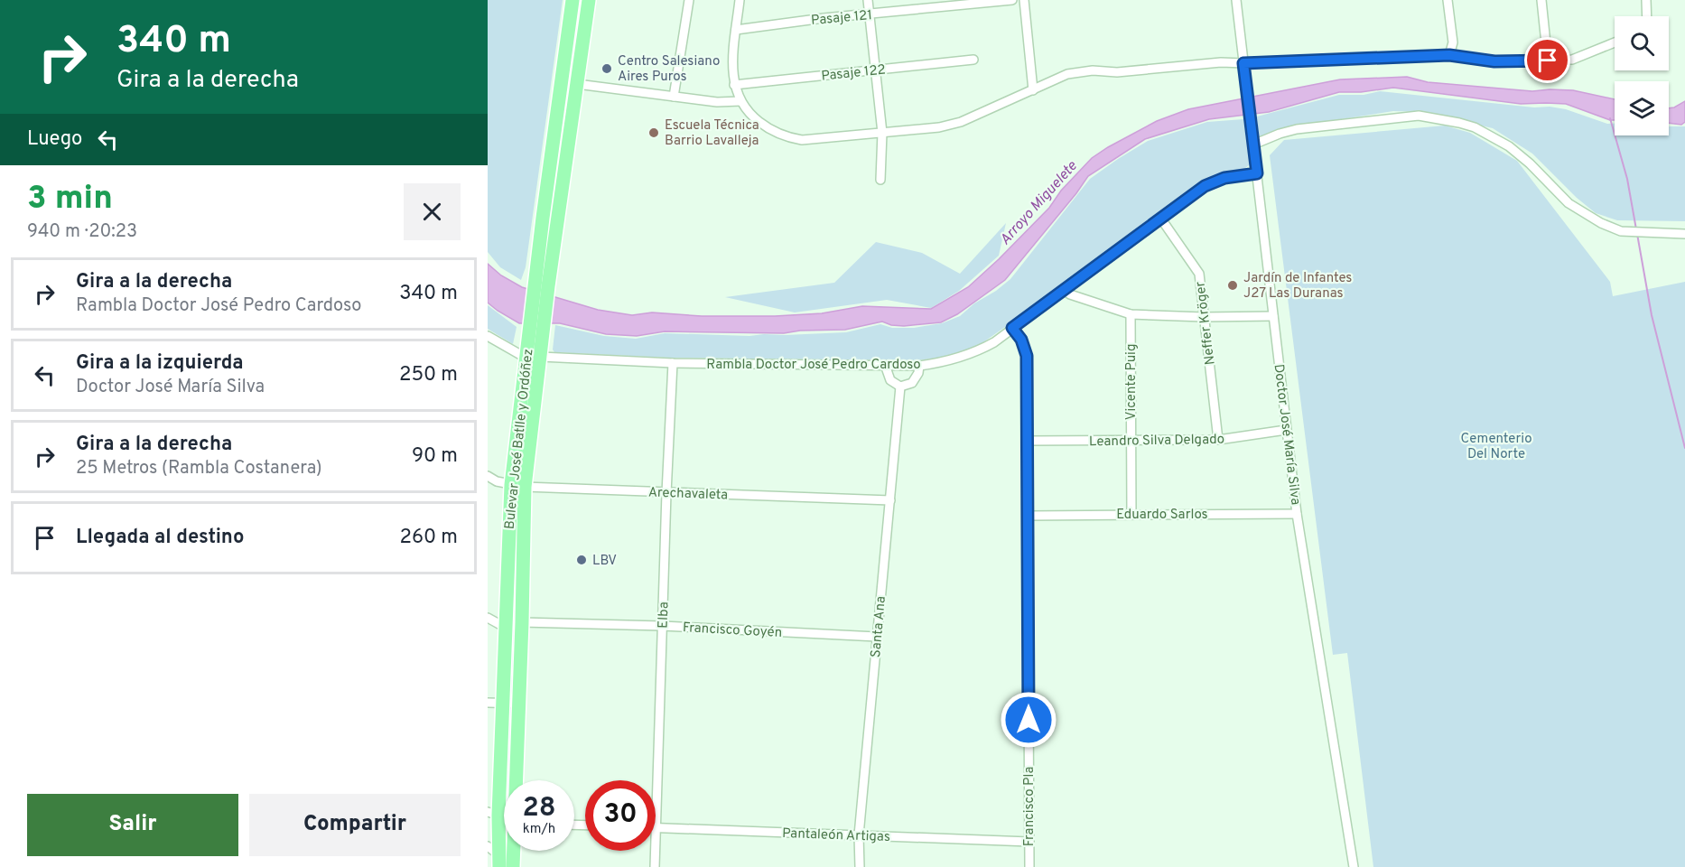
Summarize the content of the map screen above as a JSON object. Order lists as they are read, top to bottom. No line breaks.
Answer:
{"streets":{"main road":["Bulevar José Batlle y Ordóñez"],"street":["Pasaje 121","Pasaje 122","Neffer Kröger","Rambla Doctor José Pedro Cardoso","Vicente Puig","Doctor José María Silva","Leandro Silva Delgado","Arechavaleta","Eduardo Sarlos","Elba","Santa Ana","Francisco Goyén","Francisco Pla","Pantaleón Artigas"]},"crossings":[["Neffer Kröger","Rambla Doctor José Pedro Cardoso"],["Neffer Kröger","Leandro Silva Delgado"],["Rambla Doctor José Pedro Cardoso","Doctor José María Silva"],["Rambla Doctor José Pedro Cardoso","Bulevar José Batlle y Ordóñez"],["Rambla Doctor José Pedro Cardoso","Elba"],["Rambla Doctor José Pedro Cardoso","Francisco Pla"],["Vicente Puig","Leandro Silva Delgado"],["Vicente Puig","Eduardo Sarlos"],["Doctor José María Silva","Leandro Silva Delgado"],["Doctor José María Silva","Eduardo Sarlos"],["Bulevar José Batlle y Ordóñez","Arechavaleta"],["Bulevar José Batlle y Ordóñez","Francisco Goyén"],["Leandro Silva Delgado","Francisco Pla"],["Arechavaleta","Elba"],["Arechavaleta","Santa Ana"],["Eduardo Sarlos","Francisco Pla"],["Elba","Francisco Goyén"],["Elba","Pantaleón Artigas"],["Santa Ana","Francisco Goyén"],["Santa Ana","Pantaleón Artigas"],["Francisco Pla","Pantaleón Artigas"]],"water":["Arroyo Miguelete"],"parks":["Cementerio Del Norte"],"places":["Centro Salesiano Aires Puros","Escuela Técnica Barrio Lavalleja","Jardín de Infantes J27 Las Duranas","LBV"],"page":{"turn":["340 m","Gira a la derecha"],"then":"Luego","heading":["3 min","940 m · 20:23"],"list":[{"name":"Gira a la derecha","note":"Rambla Doctor José Pedro Cardoso","value":"340 m"},{"name":"Gira a la izquierda","note":"Doctor José María Silva","value":"250 m"},{"name":"Gira a la derecha","note":"25 Metros (Rambla Costanera)","value":"90 m"},{"name":"Llegada al destino","value":"260 m"}],"speed":"28 km/h","limit":"30","buttons":["Salir","Compartir"]}}
